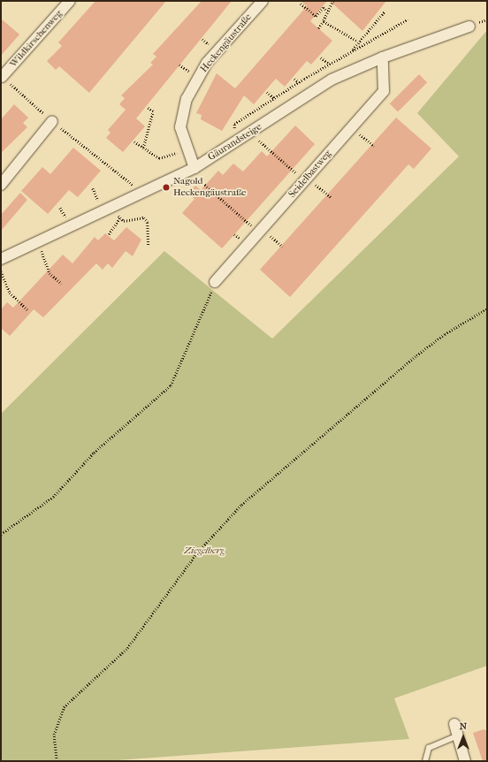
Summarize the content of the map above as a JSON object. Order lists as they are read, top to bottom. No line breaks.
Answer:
{"streets":{"street":["Wildkirschenweg","Heckengäustraße","Gäurandsteige","Seidelbastweg"]},"crossings":[["Heckengäustraße","Gäurandsteige"],["Gäurandsteige","Seidelbastweg"]],"parks":["Ziegelberg"],"places":["Nagold Heckengäustraße"],"north":"top"}
